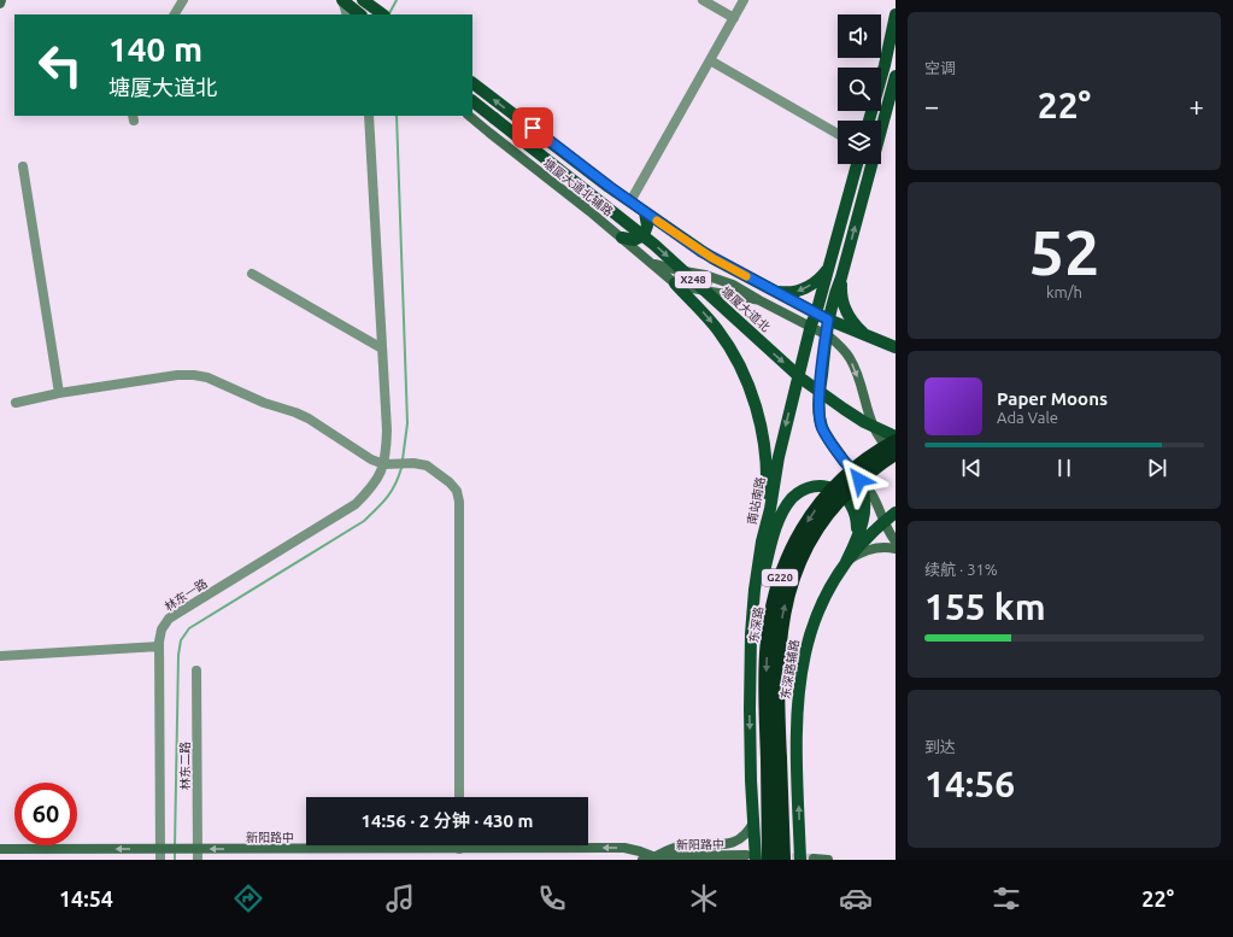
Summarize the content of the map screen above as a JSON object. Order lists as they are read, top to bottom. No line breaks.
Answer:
{"streets":{"highway":["G220","东深路"],"main road":["塘厦大道北辅路","X248","塘厦大道北","南站南路","东深路辅路","新阳路中"],"street":["林东一路","林东二路"]},"crossings":[["塘厦大道北辅路","南站南路"],["塘厦大道北辅路","东深路"],["塘厦大道北","南站南路"],["南站南路","新阳路中"],["林东一路","新阳路中"],["林东二路","新阳路中"]],"one_way":["南站南路","东深路辅路","新阳路中"],"page":{"tile":["空调",["52","km/h"],["续航 · 31%","155 km"],["到达","14:56"]],"turn":["140 m","塘厦大道北"],"heat":["−","22°","+"],"song":["Paper Moons","Ada Vale"],"limit":"60","trip":"14:56 · 2 分钟 · 430 m","tabs":["14:54","22°"]}}
